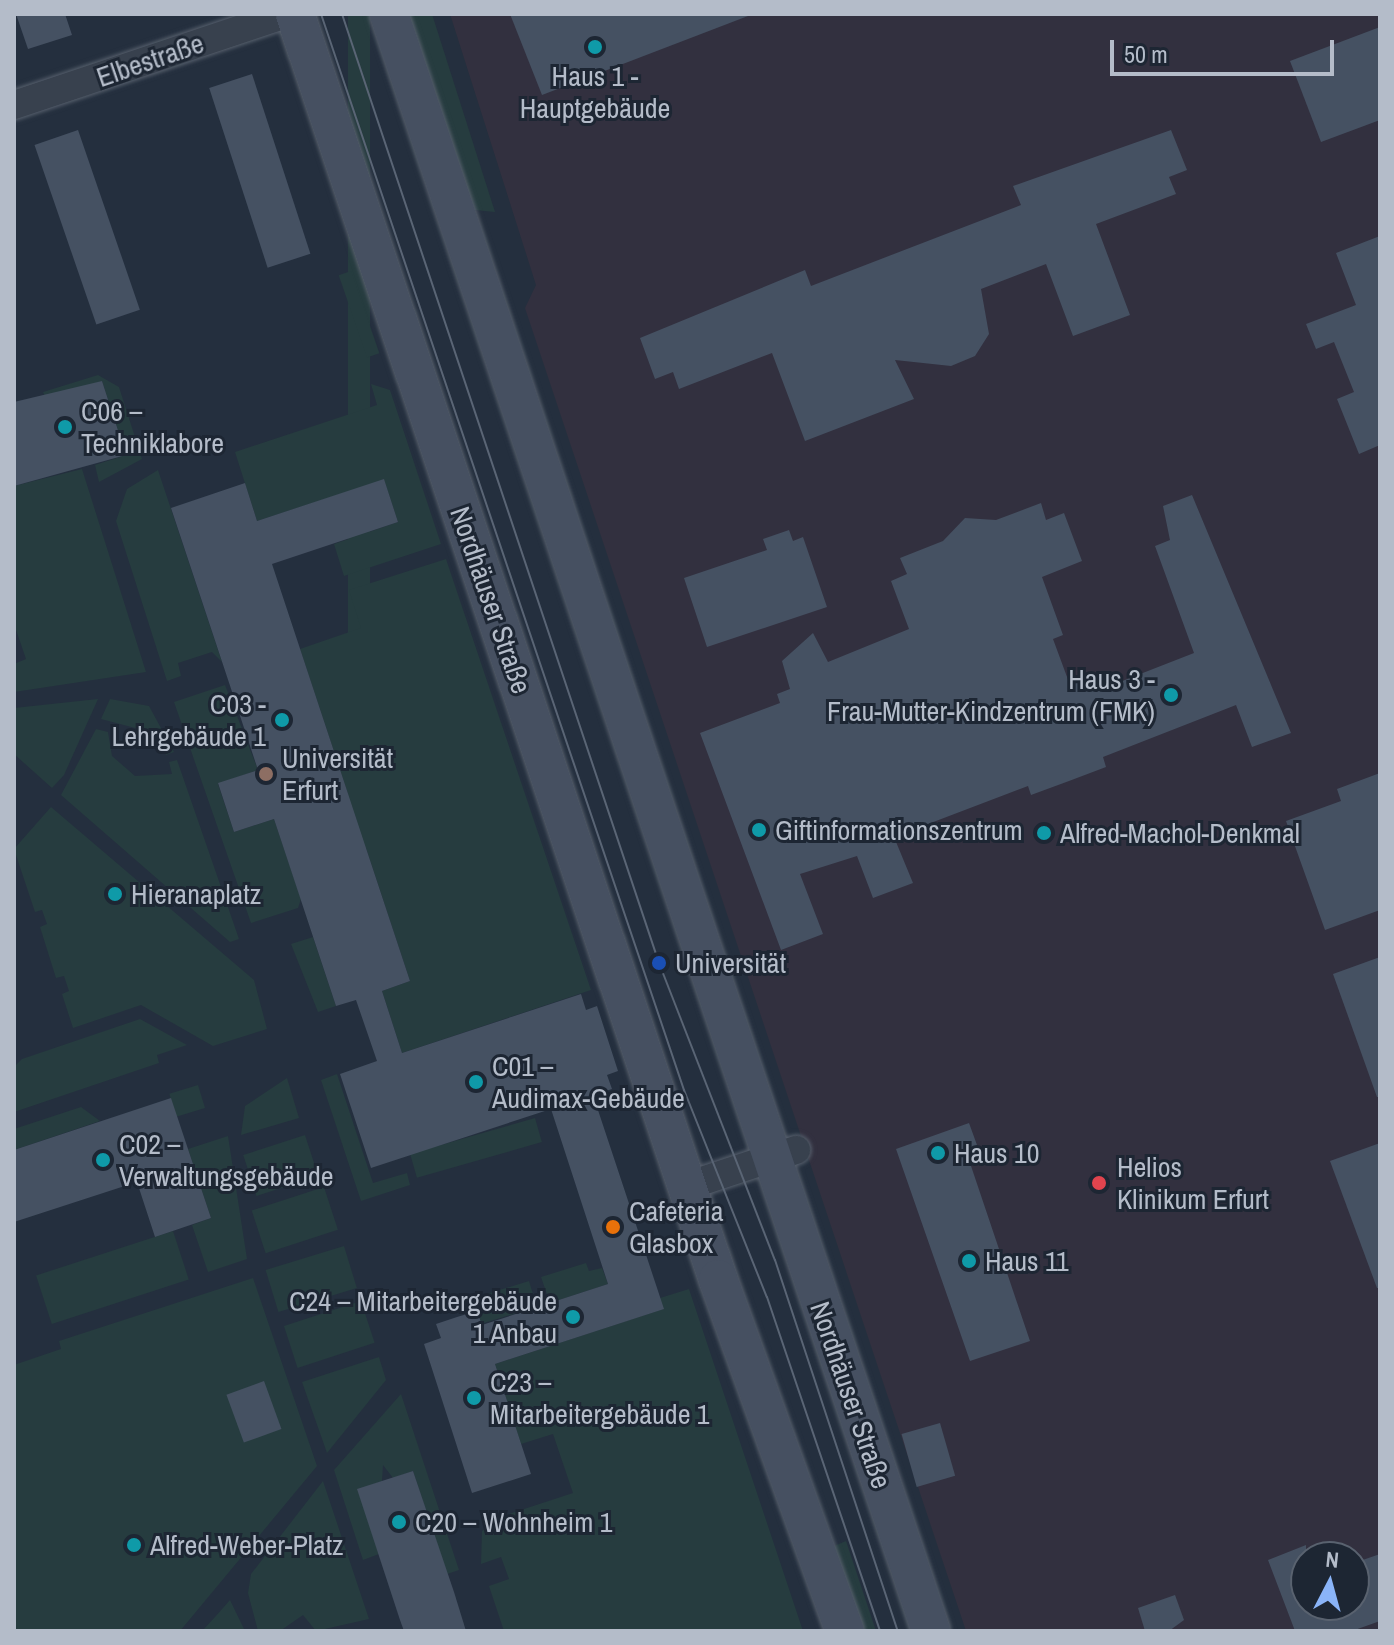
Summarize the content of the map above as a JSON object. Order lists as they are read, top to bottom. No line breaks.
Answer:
{"streets":{"main road":["Nordhäuser Straße"],"street":["Elbestraße"]},"places":["Haus 1 - Hauptgebäude","C06 – Techniklabore","Haus 3 - Frau-Mutter-Kindzentrum (FMK)","C03 - Lehrgebäude 1","Universität Erfurt","Giftinformationszentrum","Alfred-Machol-Denkmal","Hieranaplatz","Universität","C01 – Audimax-Gebäude","Haus 10","C02 – Verwaltungsgebäude","Helios Klinikum Erfurt","Cafeteria Glasbox","Haus 11","C24 – Mitarbeitergebäude 1 Anbau","C23 – Mitarbeitergebäude 1","C20 – Wohnheim 1","Alfred-Weber-Platz"],"scale_bar":"50 m","north":"top"}
